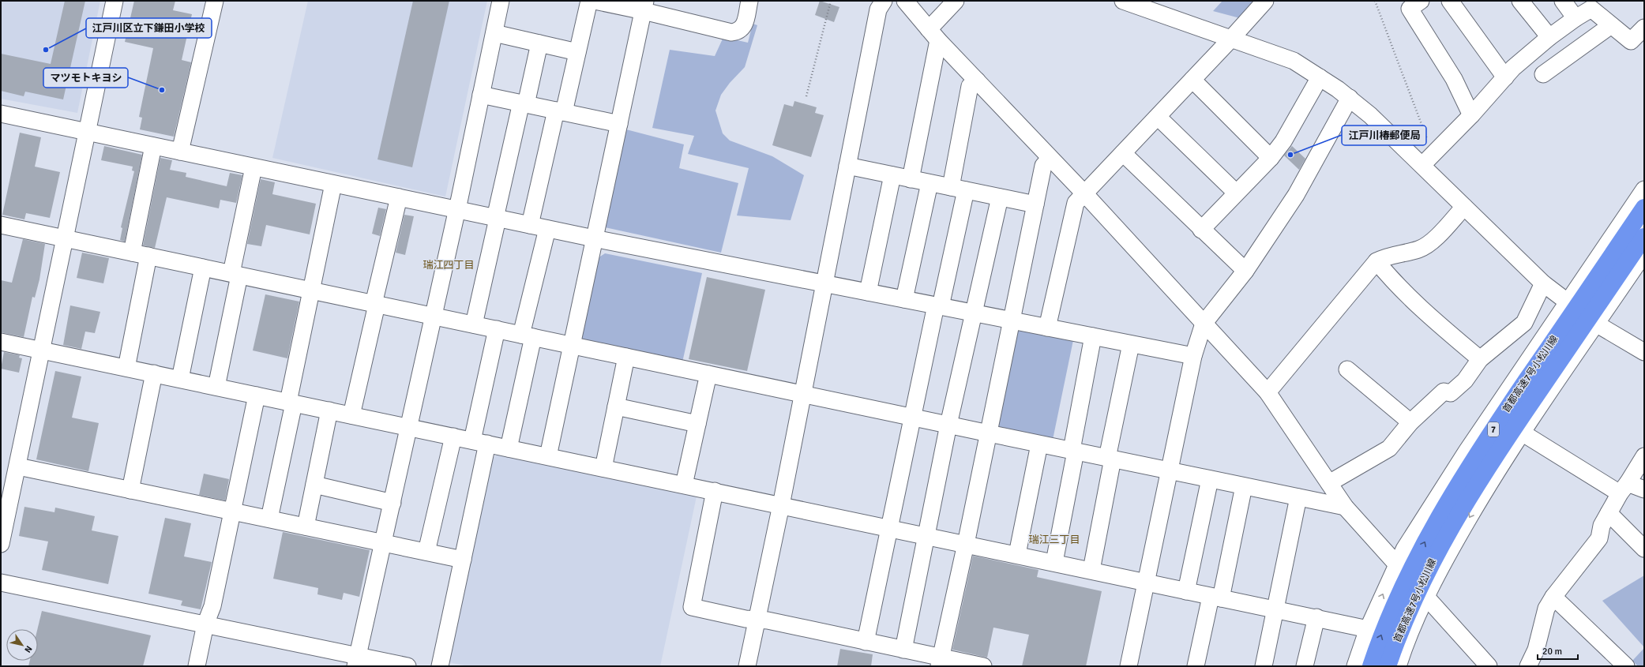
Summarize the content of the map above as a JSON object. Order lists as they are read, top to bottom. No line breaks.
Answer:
{"streets":{"highway":["首都高速7号小松川線","7"]},"districts":["瑞江四丁目","瑞江三丁目"],"places":["江戸川区立下鎌田小学校","マツモトキヨシ","江戸川椿郵便局"],"scale_bar":"20 m","north":"bottom right"}
